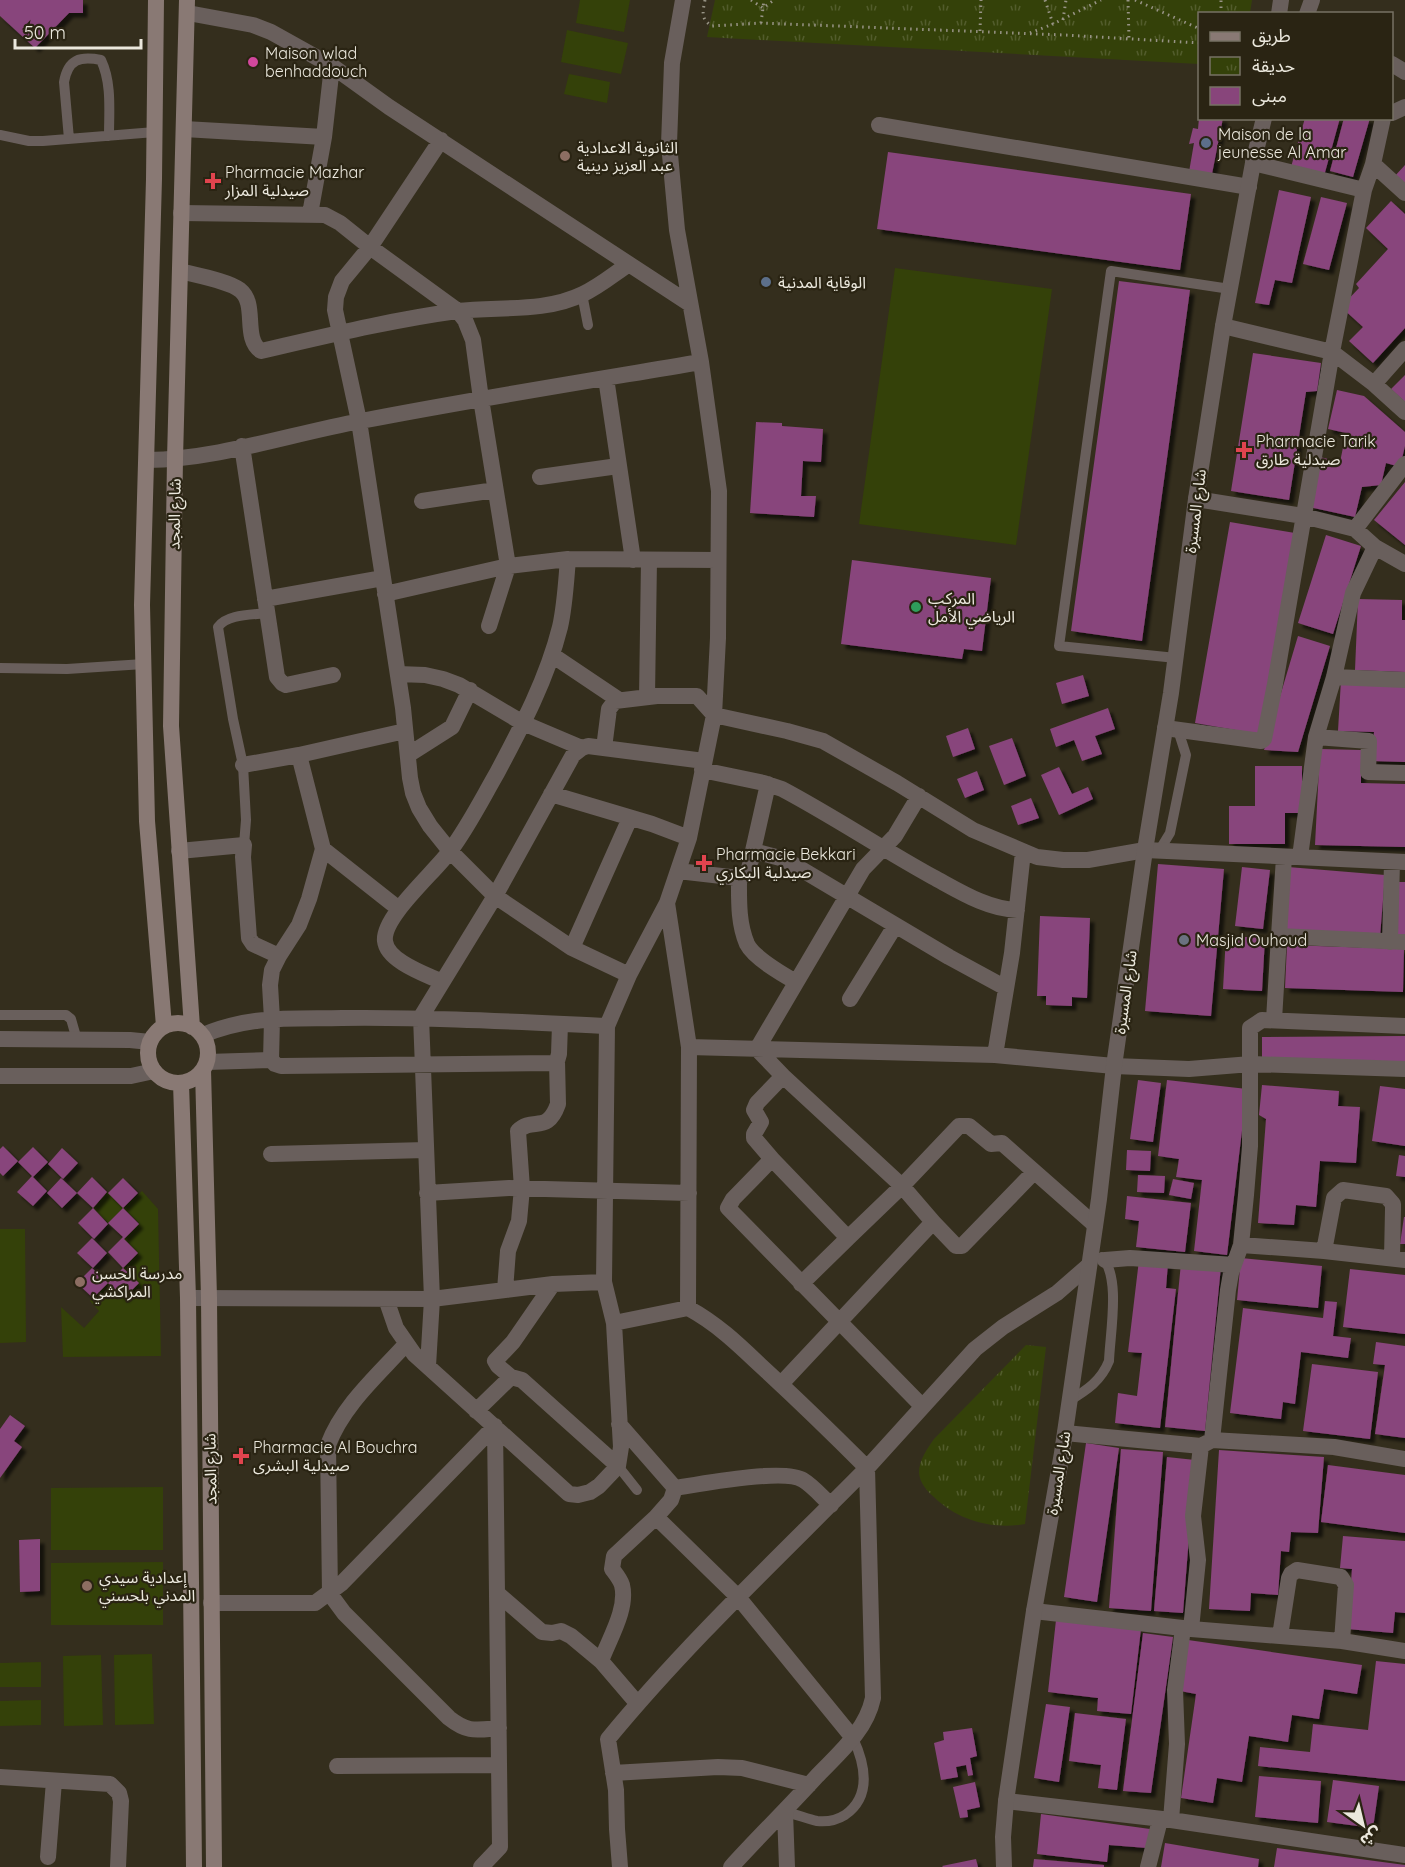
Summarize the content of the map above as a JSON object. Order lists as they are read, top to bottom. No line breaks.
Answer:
{"streets":{"main road":["شارع المجد"],"street":["شارع المسيرة"]},"places":{"other":["Maison wlad benhaddouch","Maison de la jeunesse Al Amar","الثانوية الاعدادية عبد العزيز دينية","الوقاية المدنية","المركب الرياضي الأمل","Masjid Ouhoud","مدرسة الحسن المراكشي","إعدادية سيدي المدني بلحسني"],"health":["Pharmacie Mazhar صيدلية المزار","Pharmacie Tarik صيدلية طارق","Pharmacie Bekkari صيدلية البكاري","Pharmacie Al Bouchra صيدلية البشرى"]},"legend":["طريق","حديقة","مبنى"],"scale_bar":"50 m","north":"bottom right"}
